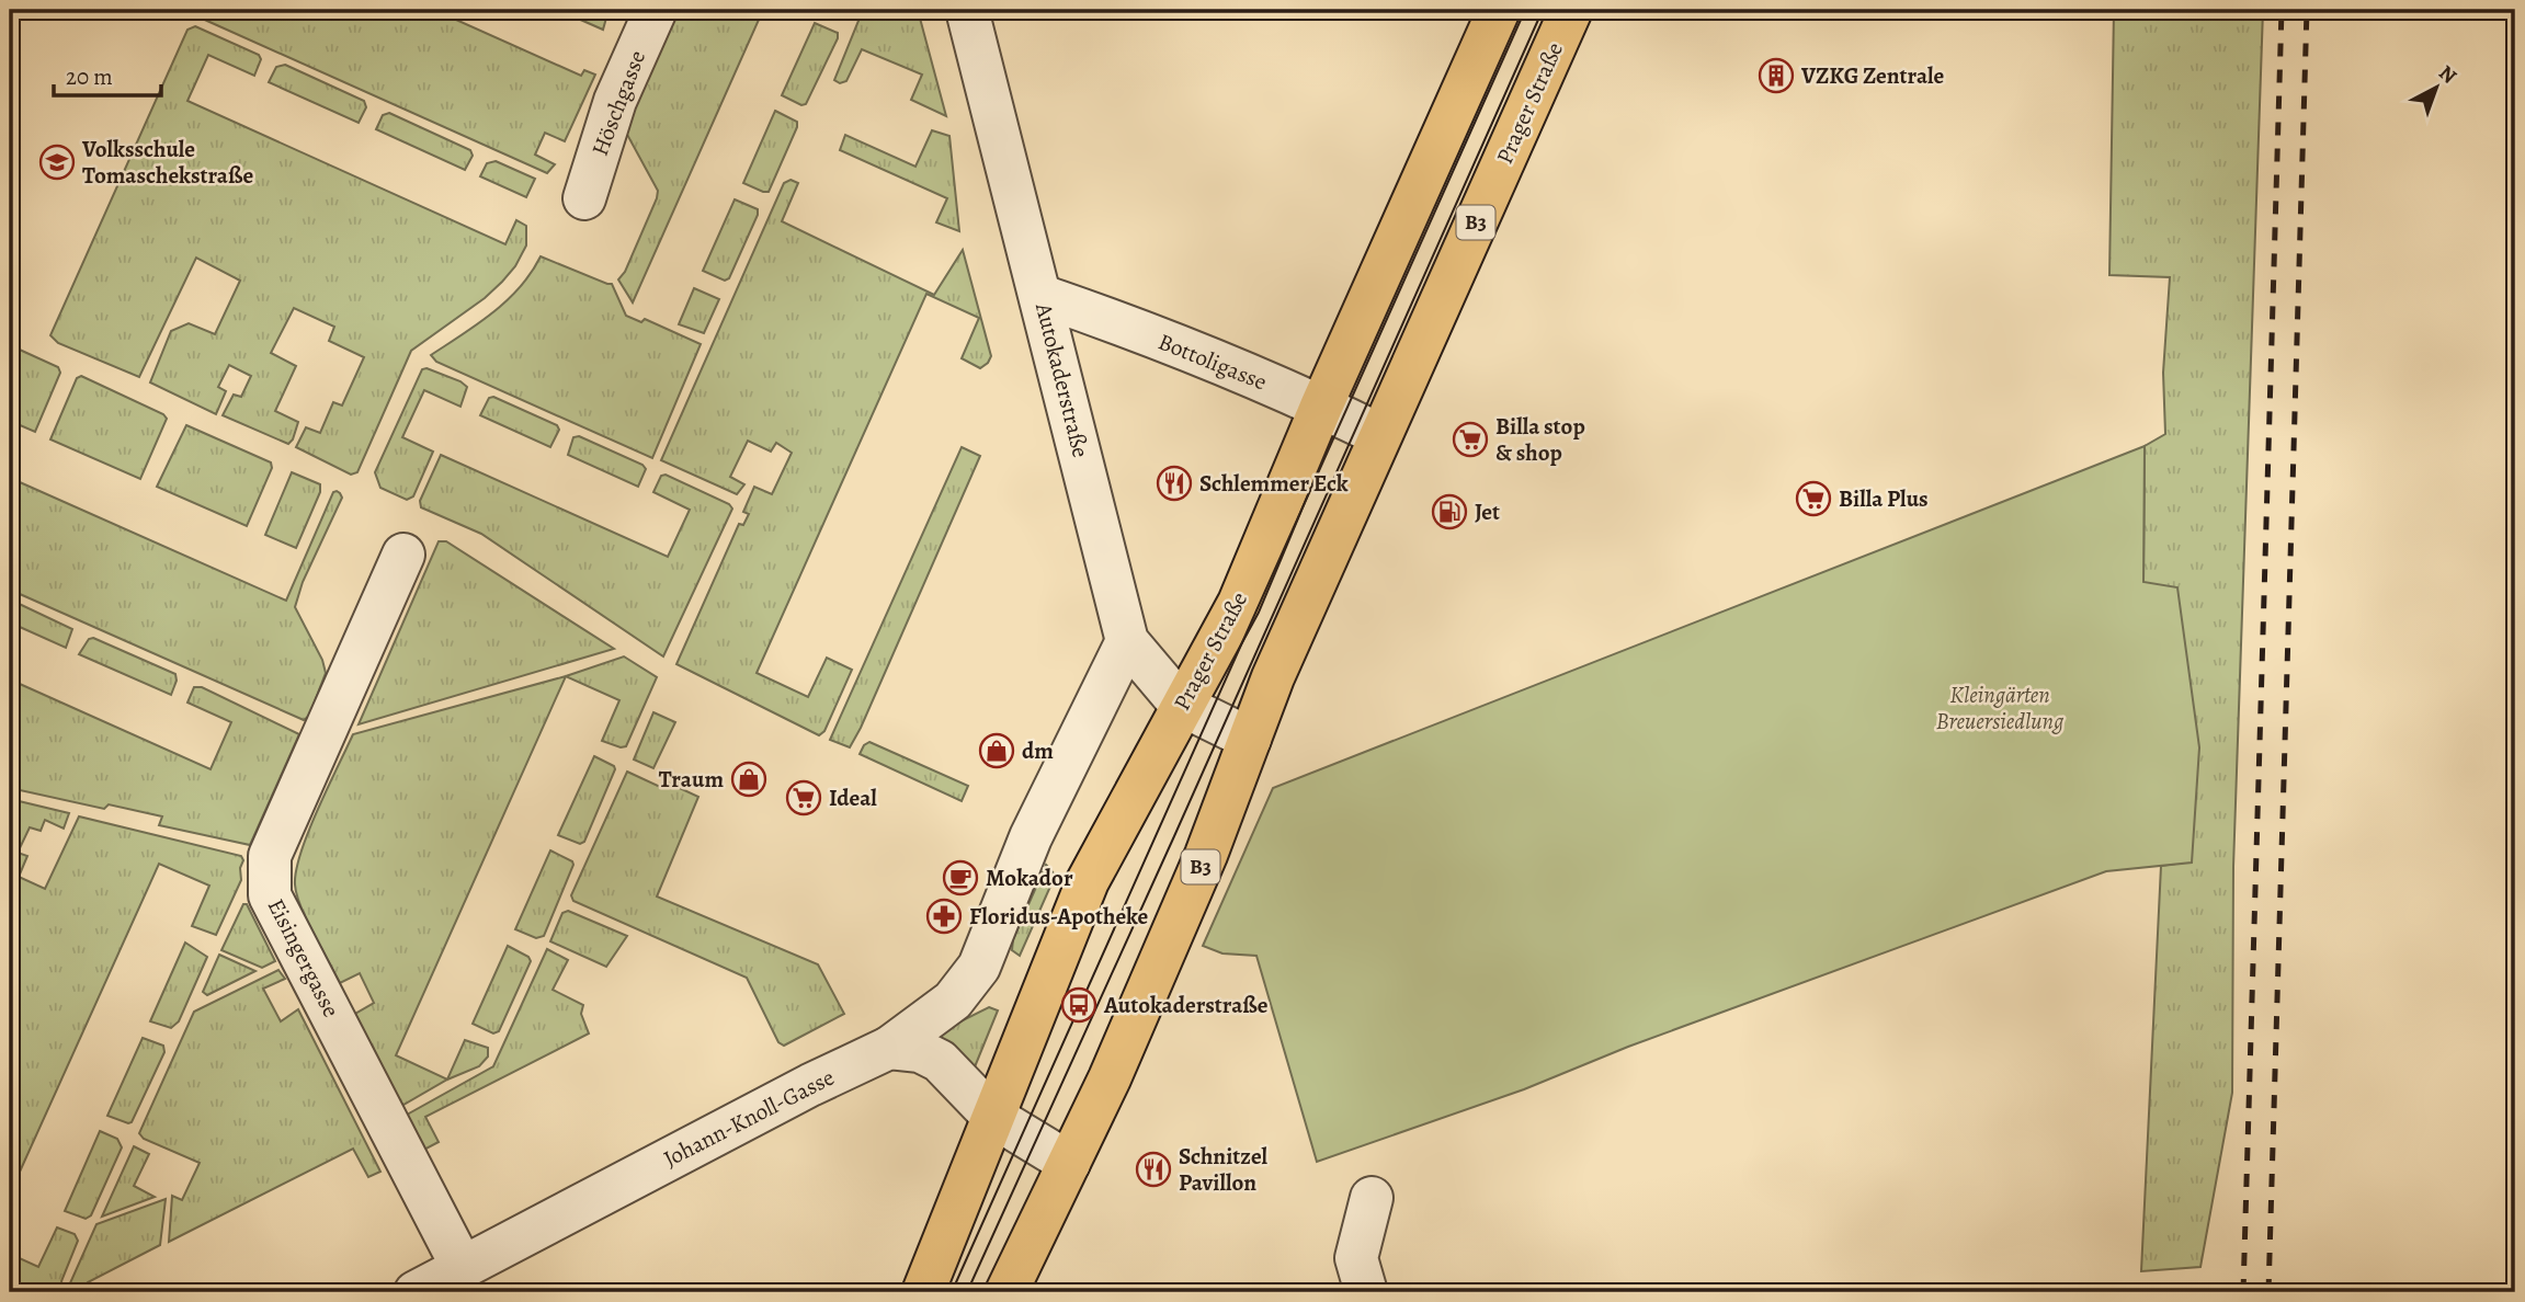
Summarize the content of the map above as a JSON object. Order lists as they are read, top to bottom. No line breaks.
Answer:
{"streets":{"main road":["Prager Straße","B3"],"street":["Höschgasse","Bottoligasse","Autokaderstraße","Eisingergasse","Johann-Knoll-Gasse"]},"crossings":[["Prager Straße","Bottoligasse"],["Prager Straße","Autokaderstraße"],["Bottoligasse","Autokaderstraße"],["Eisingergasse","Johann-Knoll-Gasse"]],"parks":["Kleingärten Breuersiedlung"],"places":{"building":["VZKG Zentrale"],"school or university":["Volksschule Tomaschekstraße"],"supermarket":["Billa stop & shop","Billa Plus","Ideal"],"restaurant":["Schlemmer Eck","Schnitzel Pavillon"],"fuel station":["Jet"],"shop":["dm","Traum"],"cafe":["Mokador"],"pharmacy":["Floridus-Apotheke"],"bus stop":["Autokaderstraße"]},"scale_bar":"20 m","north":"top right"}
